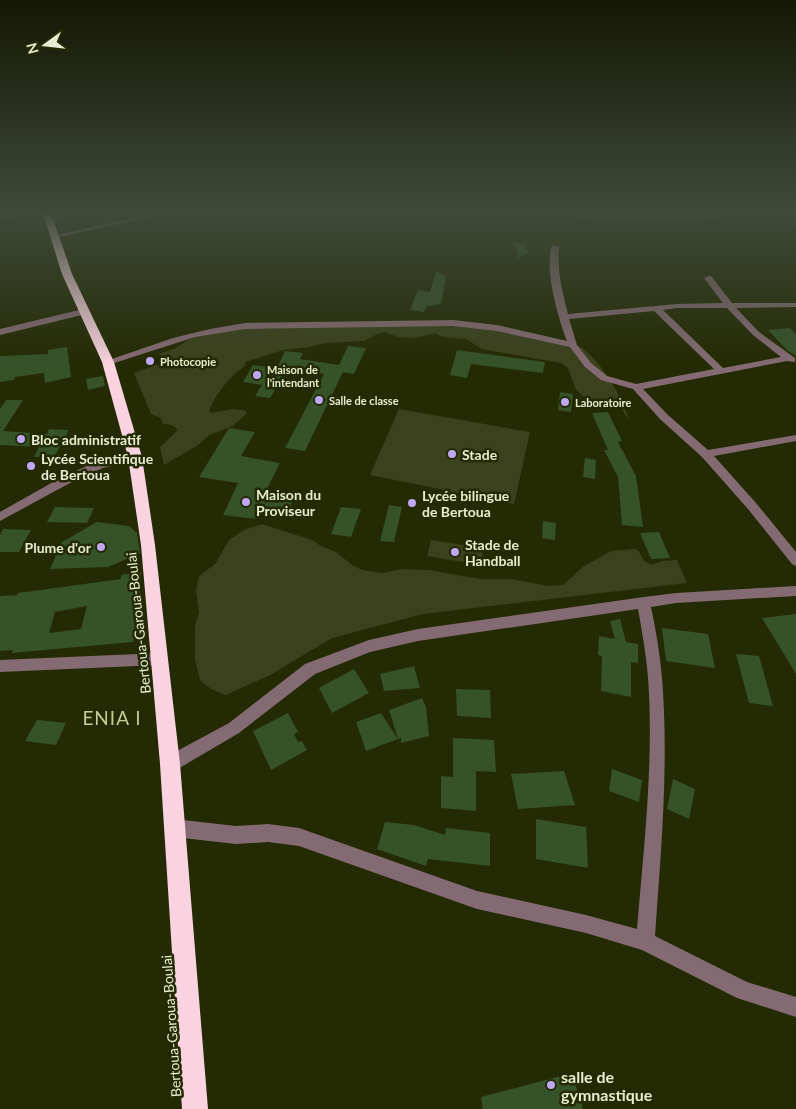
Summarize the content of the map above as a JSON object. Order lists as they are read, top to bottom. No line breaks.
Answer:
{"streets":{"highway":["Bertoua-Garoua-Boulai"]},"districts":["ENIA I"],"places":["Photocopie","Maison de l'intendant","Salle de classe","Laboratoire","Bloc administratif","Stade","Lycée Scientifique de Bertoua","Maison du Proviseur","Lycée bilingue de Bertoua","Plume d'or","Stade de Handball","salle de gymnastique"],"north":"left"}
